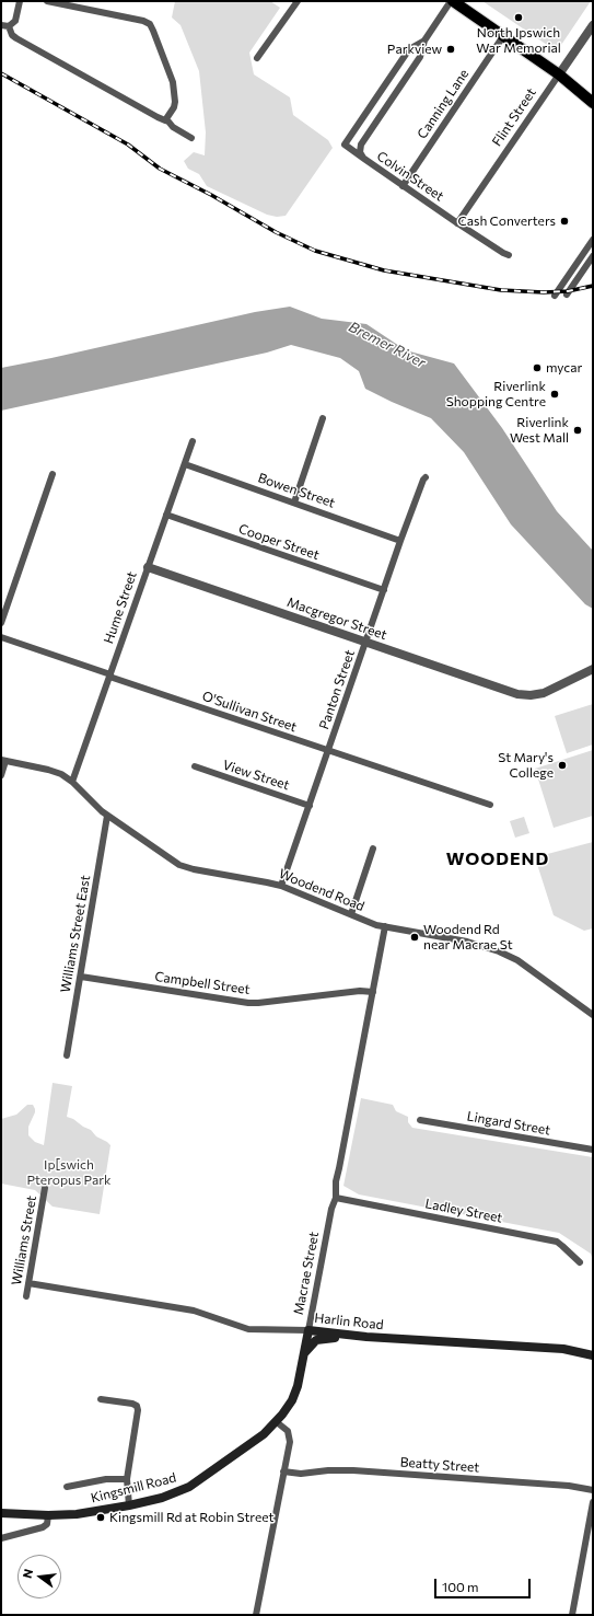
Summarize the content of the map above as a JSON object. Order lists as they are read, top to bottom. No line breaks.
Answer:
{"streets":{"main road":["Macrae Street","Harlin Road","Kingsmill Road"],"street":["Canning Lane","Flint Street","Colvin Street","Bowen Street","Cooper Street","Hume Street","Macgregor Street","Panton Street","O'Sullivan Street","View Street","Woodend Road","Williams Street East","Campbell Street","Lingard Street","Ladley Street","Williams Street","Beatty Street"]},"crossings":[["Canning Lane","Colvin Street"],["Flint Street","Colvin Street"],["Bowen Street","Hume Street"],["Bowen Street","Panton Street"],["Cooper Street","Hume Street"],["Cooper Street","Panton Street"],["Hume Street","Macgregor Street"],["Hume Street","O'Sullivan Street"],["Hume Street","Woodend Road"],["Macgregor Street","Panton Street"],["Panton Street","O'Sullivan Street"],["Panton Street","View Street"],["Panton Street","Woodend Road"],["Woodend Road","Williams Street East"],["Woodend Road","Macrae Street"],["Williams Street East","Campbell Street"],["Campbell Street","Macrae Street"],["Ladley Street","Macrae Street"],["Williams Street","Harlin Road"],["Macrae Street","Harlin Road"],["Macrae Street","Kingsmill Road"]],"districts":["WOODEND"],"water":["Bremer River"],"parks":["Ip[swich Pteropus Park"],"places":["North Ipswich War Memorial","Parkview","Cash Converters","mycar","Riverlink Shopping Centre","Riverlink West Mall","St Mary's College","Woodend Rd near Macrae St","Kingsmill Rd at Robin Street"],"scale_bar":"100 m","north":"left"}
